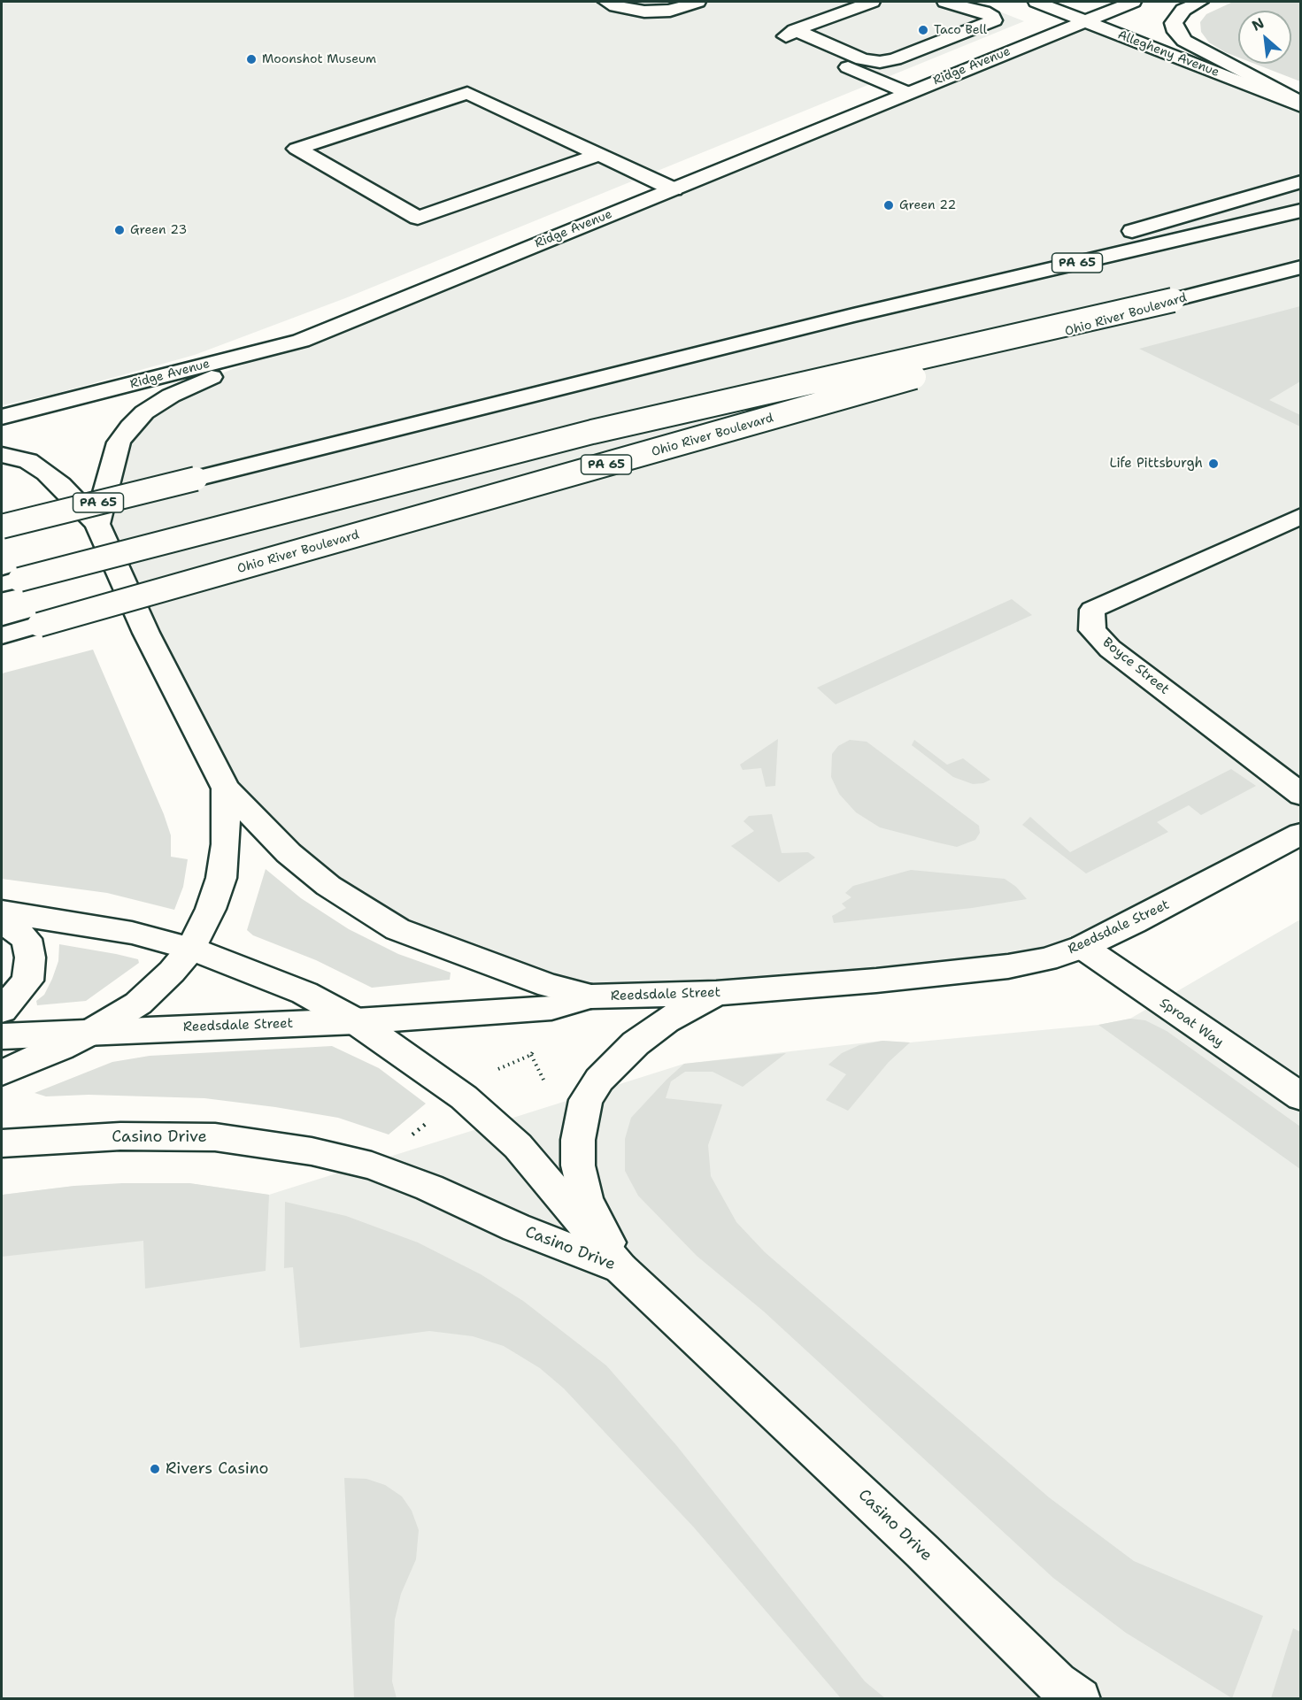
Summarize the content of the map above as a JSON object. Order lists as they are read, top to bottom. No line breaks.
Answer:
{"streets":{"main road":["Allegheny Avenue","Ridge Avenue","PA 65","Ohio River Boulevard","Boyce Street","Reedsdale Street","Sproat Way","Casino Drive"]},"crossings":[["Allegheny Avenue","Ridge Avenue"],["Reedsdale Street","Sproat Way"]],"places":["Taco Bell","Moonshot Museum","Green 22","Green 23","Life Pittsburgh","Rivers Casino"],"north":"top left"}
